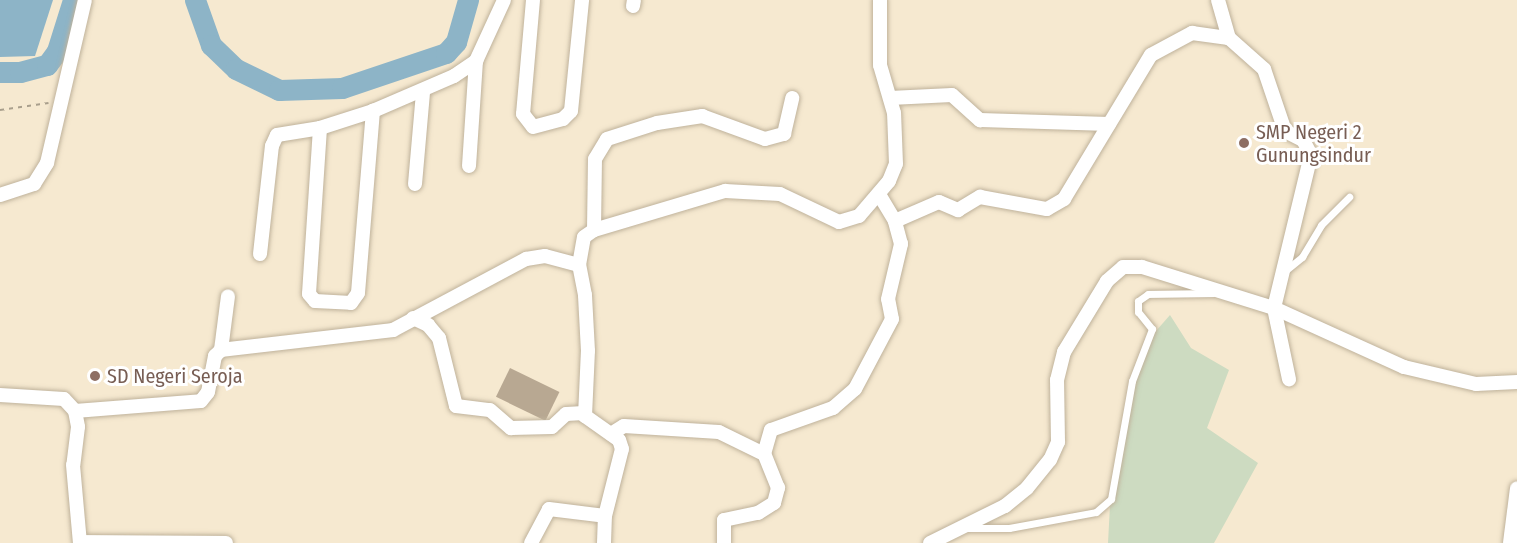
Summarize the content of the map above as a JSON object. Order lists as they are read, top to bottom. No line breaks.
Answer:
{"places":["SMP Negeri 2 Gunungsindur","SD Negeri Seroja"]}
